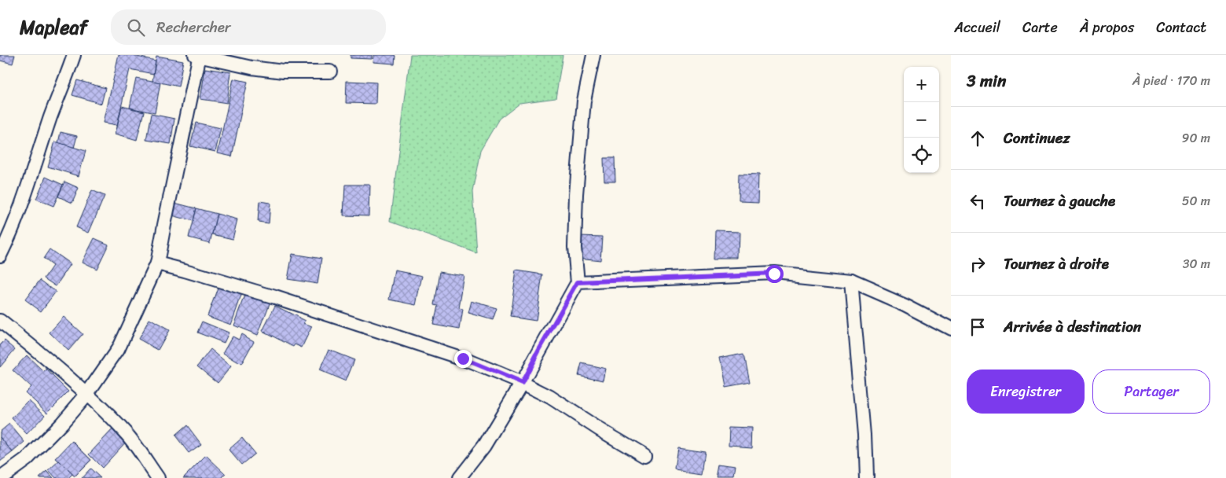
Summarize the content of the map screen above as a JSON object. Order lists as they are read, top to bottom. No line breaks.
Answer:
{"page":{"header":"Mapleaf","search":"Rechercher","nav":["Accueil","Carte","À propos","Contact"],"heading":["3 min","À pied · 170 m"],"map_buttons":["+","−"],"list":[["Continuez","90 m"],["Tournez à gauche","50 m"],["Tournez à droite","30 m"],"Arrivée à destination"],"buttons":["Enregistrer","Partager"]}}
